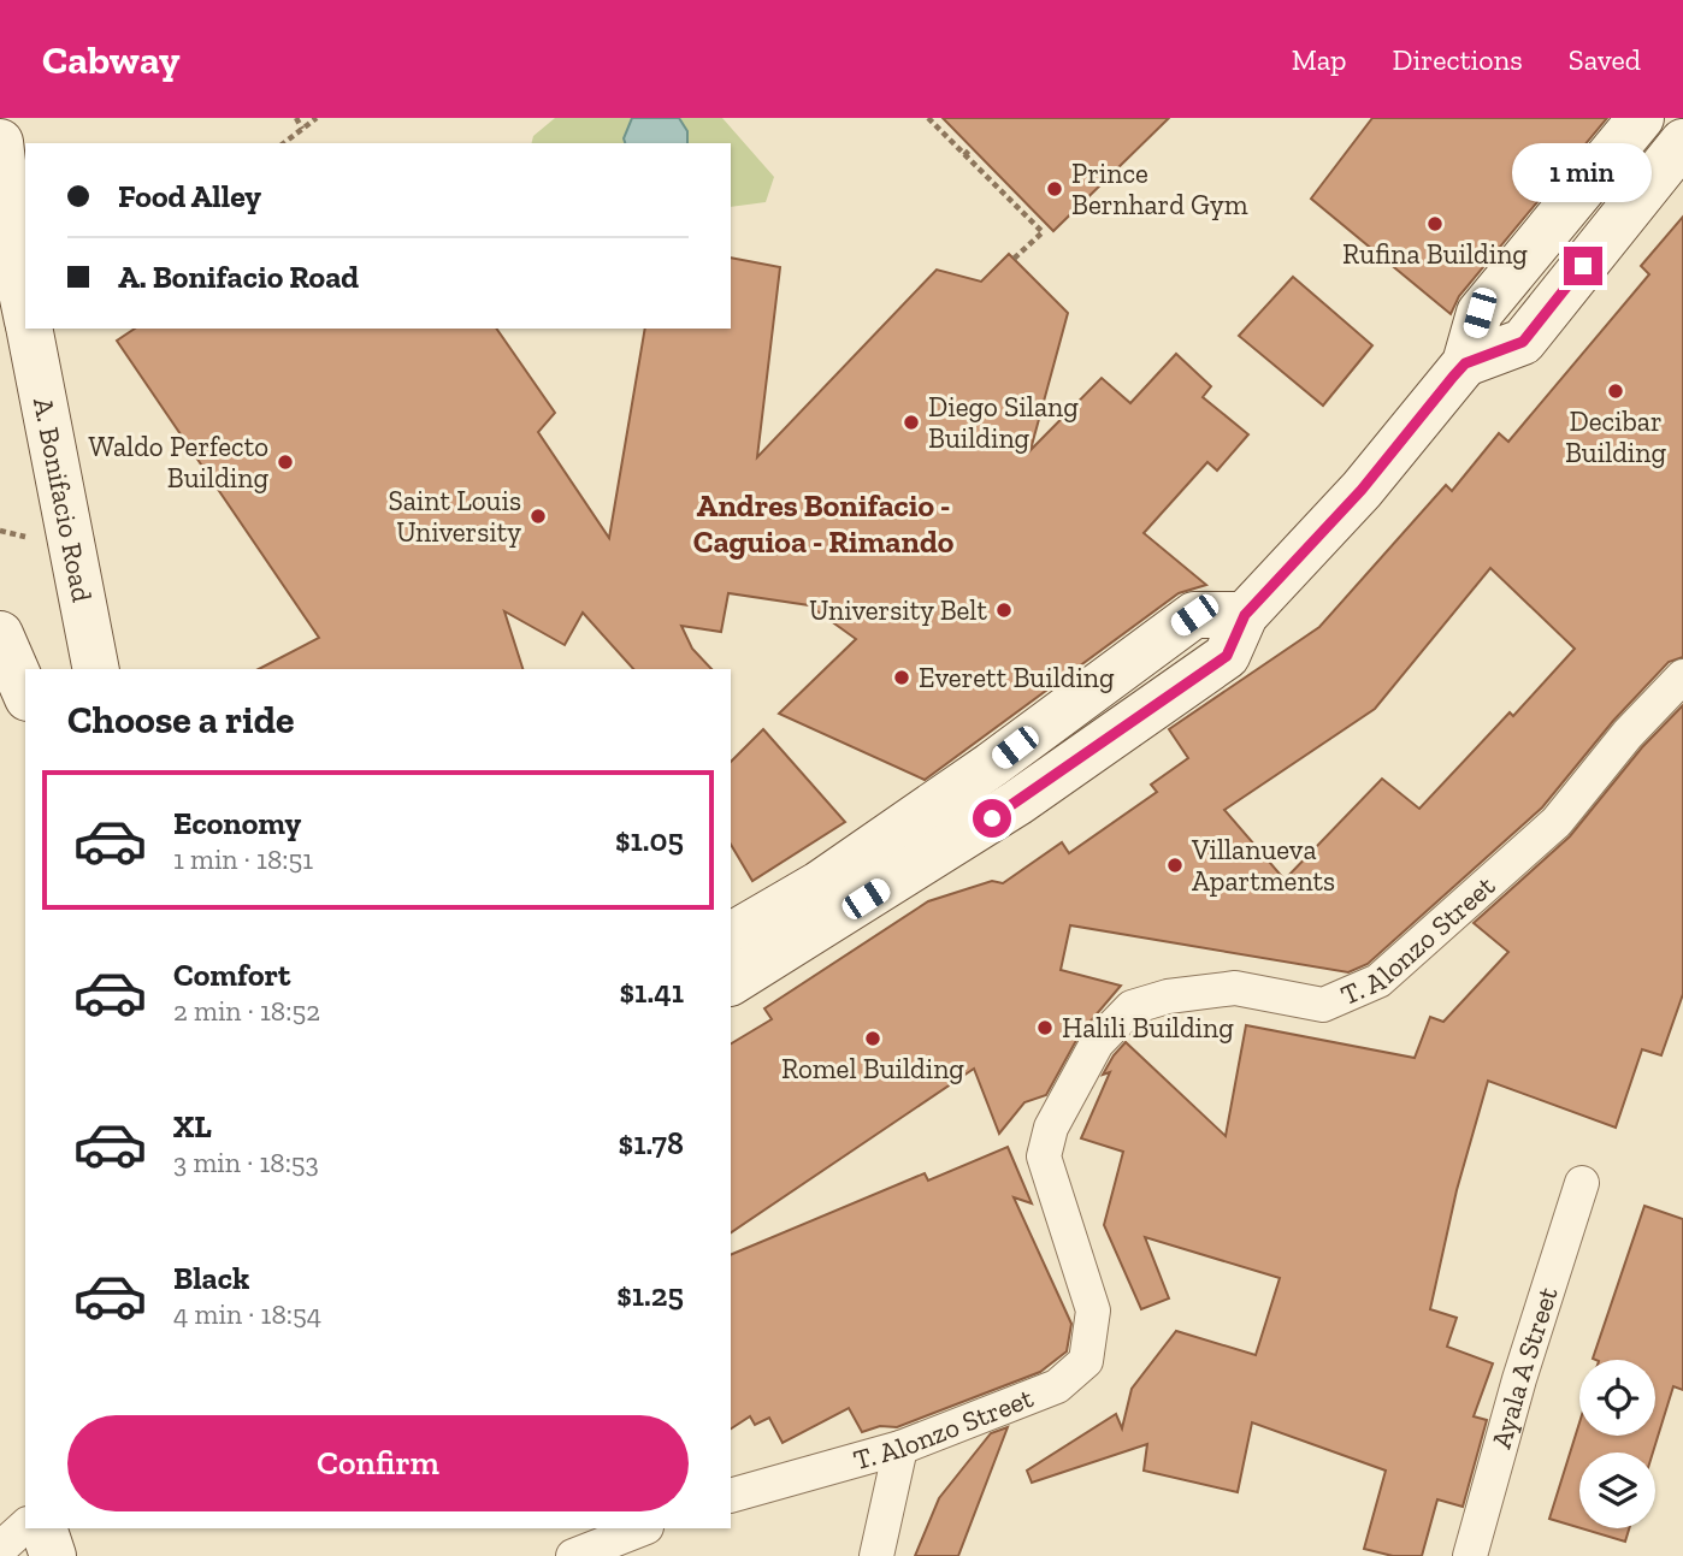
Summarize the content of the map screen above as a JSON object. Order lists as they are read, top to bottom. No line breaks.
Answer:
{"streets":{"main road":["A. Bonifacio Road"],"street":["T. Alonzo Street","Ayala A Street"]},"districts":["Andres Bonifacio - Caguioa - Rimando"],"places":["Prince Bernhard Gym","Rufina Building","Decibar Building","Diego Silang Building","Waldo Perfecto Building","Saint Louis University","University Belt","Everett Building","Villanueva Apartments","Halili Building","Romel Building"],"page":{"header":"Cabway","nav":["Map","Directions","Saved"],"bubble":"1 min","banner":["Food Alley","A. Bonifacio Road"],"heading":"Choose a ride","list":[{"name":"Economy","note":"1 min · 18:51","value":"$1.05"},{"name":"Comfort","note":"2 min · 18:52","value":"$1.41"},{"name":"XL","note":"3 min · 18:53","value":"$1.78"},{"name":"Black","note":"4 min · 18:54","value":"$1.25"}],"buttons":"Confirm"}}
